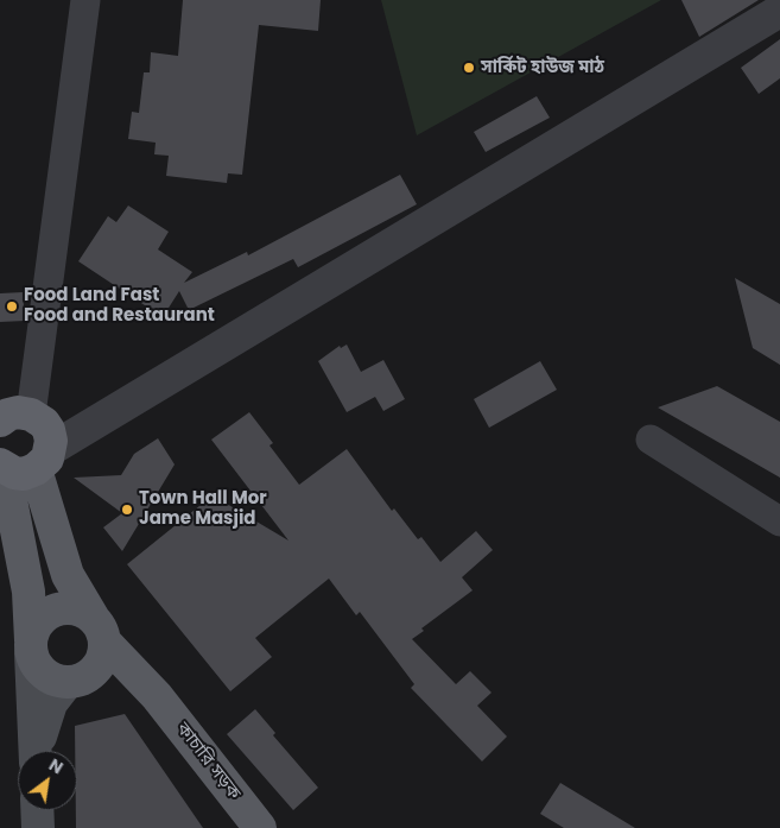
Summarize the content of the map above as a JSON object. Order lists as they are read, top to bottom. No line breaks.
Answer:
{"streets":{"main road":["কাচারি সড়ক"]},"places":["সার্কিট হাউজ মাঠ","Food Land Fast Food and Restaurant","Town Hall Mor Jame Masjid"],"north":"top right"}
